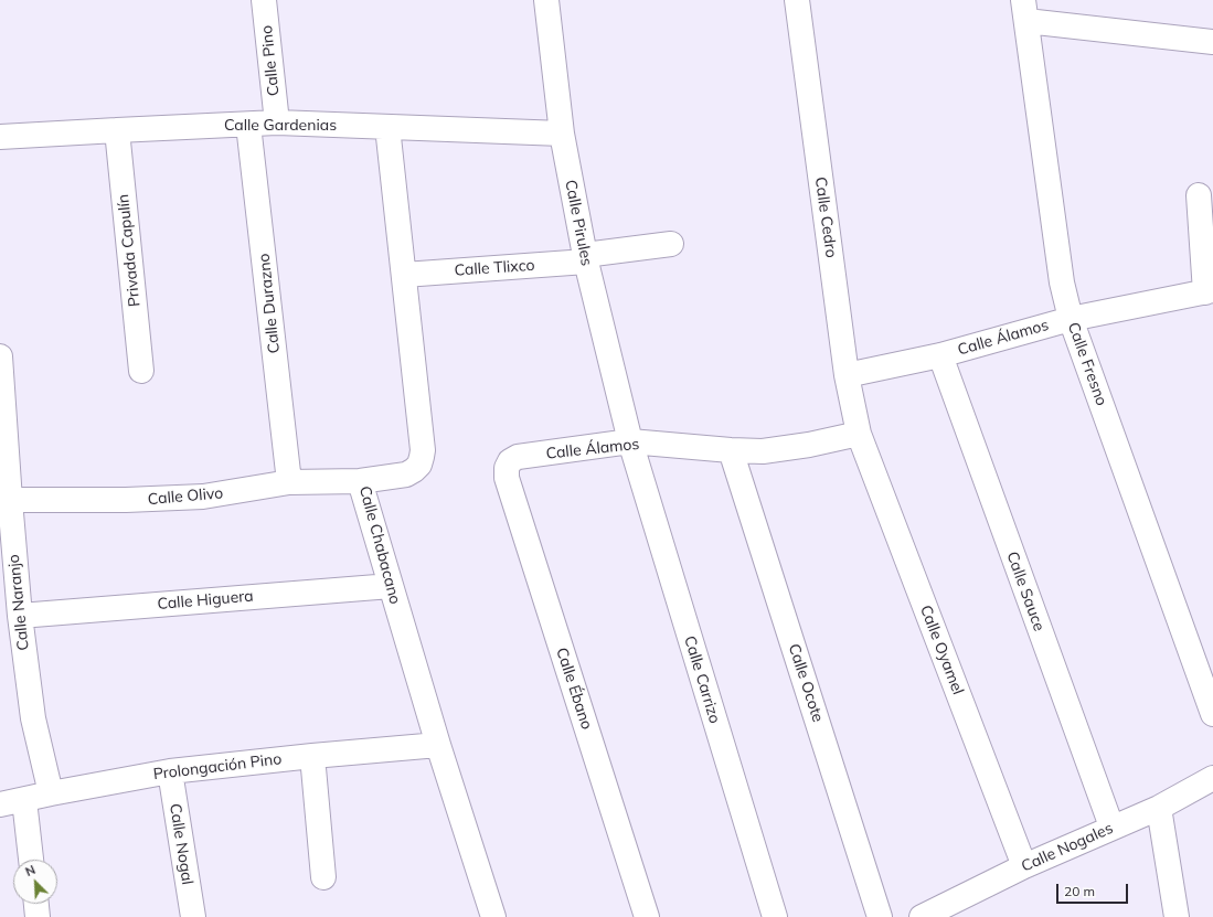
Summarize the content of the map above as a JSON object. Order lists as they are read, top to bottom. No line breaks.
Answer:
{"streets":{"street":["Calle Pino","Calle Gardenias","Calle Cedro","Calle Pirules","Privada Capulín","Calle Tlixco","Calle Durazno","Calle Álamos","Calle Fresno","Calle Olivo","Calle Chabacano","Calle Sauce","Calle Higuera","Calle Naranjo","Calle Oyamel","Calle Carrizo","Calle Ocote","Calle Ébano","Prolongación Pino","Calle Nogal","Calle Nogales"]},"crossings":[["Calle Pino","Calle Gardenias"],["Calle Gardenias","Calle Pirules"],["Calle Gardenias","Privada Capulín"],["Calle Gardenias","Calle Durazno"],["Calle Gardenias","Calle Chabacano"],["Calle Cedro","Calle Álamos"],["Calle Cedro","Calle Oyamel"],["Calle Pirules","Calle Tlixco"],["Calle Pirules","Calle Álamos"],["Calle Pirules","Calle Carrizo"],["Calle Tlixco","Calle Chabacano"],["Calle Durazno","Calle Olivo"],["Calle Álamos","Calle Fresno"],["Calle Álamos","Calle Sauce"],["Calle Álamos","Calle Oyamel"],["Calle Álamos","Calle Carrizo"],["Calle Álamos","Calle Ocote"],["Calle Álamos","Calle Ébano"],["Calle Olivo","Calle Chabacano"],["Calle Olivo","Calle Naranjo"],["Calle Chabacano","Calle Higuera"],["Calle Chabacano","Prolongación Pino"],["Calle Sauce","Calle Nogales"],["Calle Higuera","Calle Naranjo"],["Calle Naranjo","Prolongación Pino"],["Calle Oyamel","Calle Nogales"],["Prolongación Pino","Calle Nogal"]],"scale_bar":"20 m","north":"top left"}
